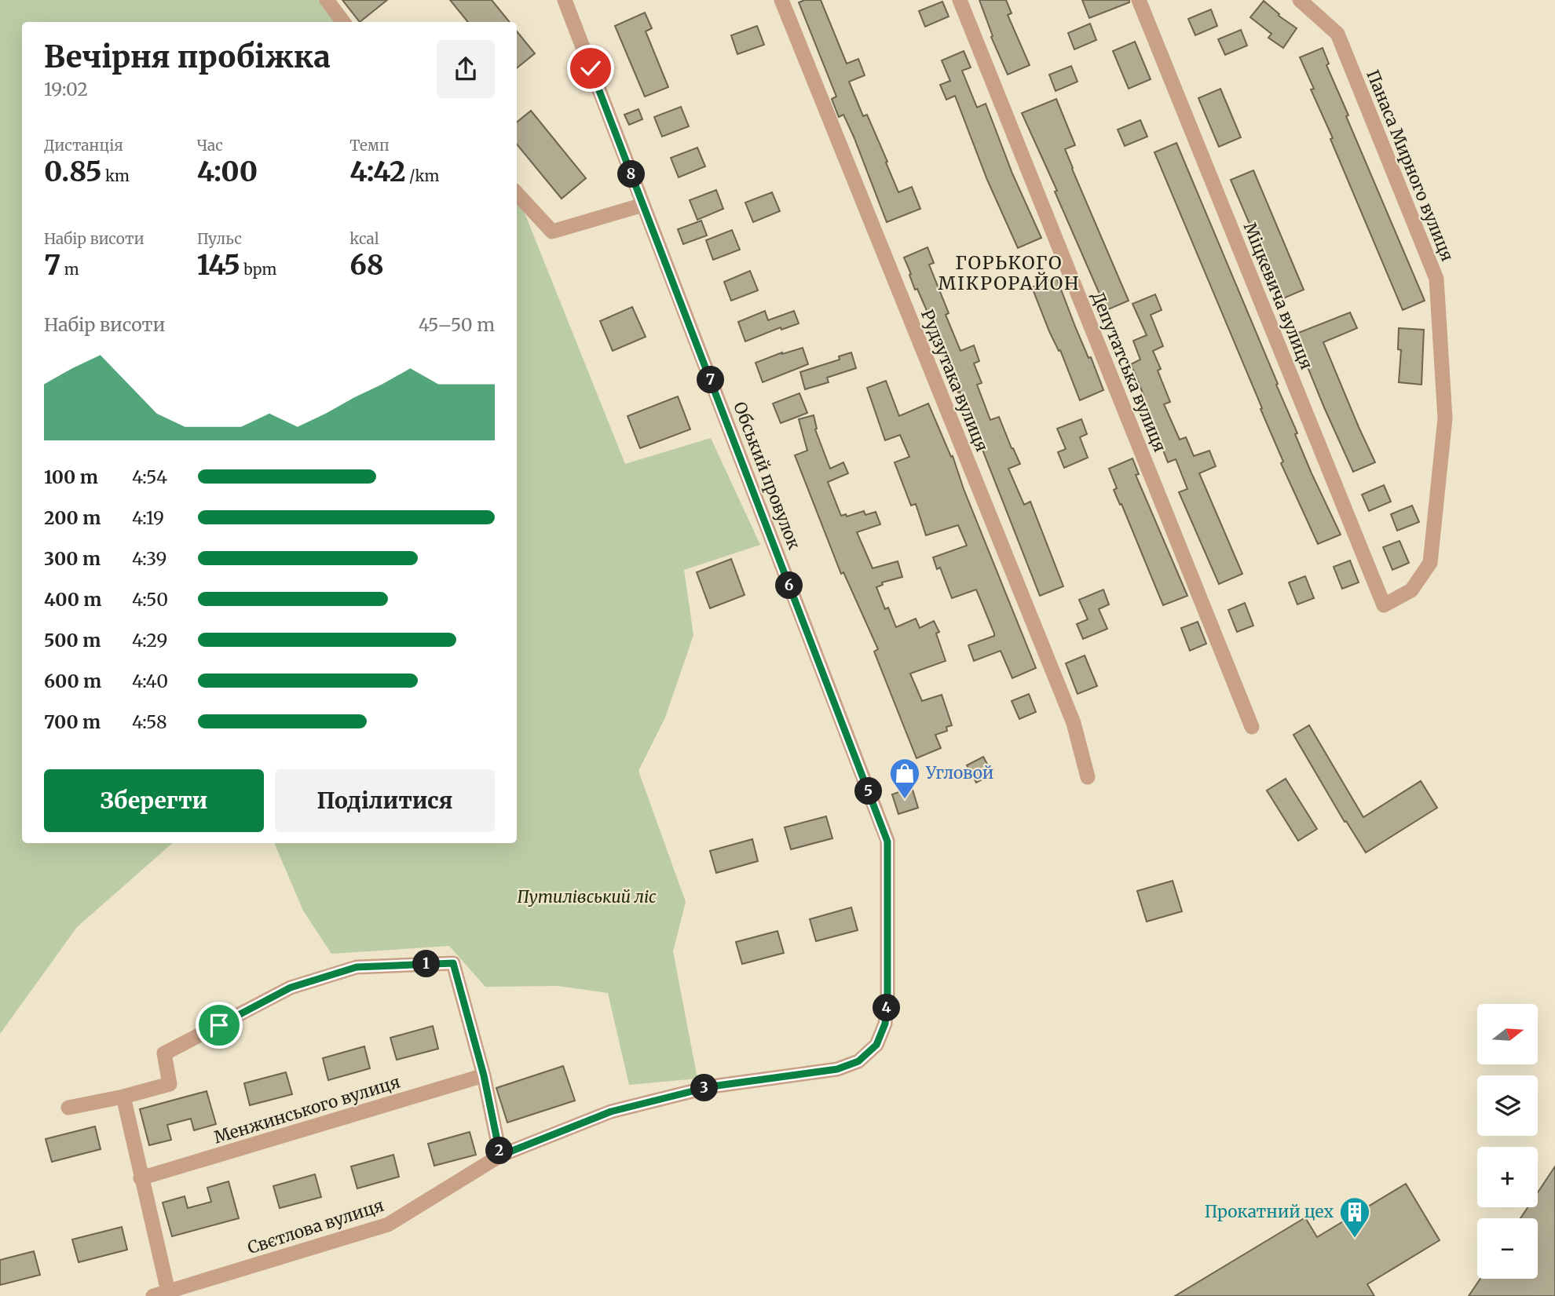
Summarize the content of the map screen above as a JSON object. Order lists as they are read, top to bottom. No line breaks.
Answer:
{"streets":{"street":["Панаса Мирного вулиця","Міцкевича вулиця","Депутатська вулиця","Рудзутака вулиця","Обський провулок","Менжинського вулиця","Свєтлова вулиця"]},"crossings":[["Панаса Мирного вулиця","Міцкевича вулиця"],["Обський провулок","Свєтлова вулиця"]],"districts":["ГОРЬКОГО МІКРОРАЙОН"],"parks":["Путилівський ліс"],"places":{"shop":["Угловой"],"building":["Прокатний цех"]},"north":"right","page":{"heading":["Вечірня пробіжка","19:02"],"stats":[["Дистанція","0.85 km"],["Час","4:00"],["Темп","4:42 /km"],["Набір висоти","7 m"],["Пульс","145 bpm"],["kcal","68"]],"pins":["8","7","6","5","1","4","3","2"],"chart":["Набір висоти","45–50 m"],"list":[{"name":"100 m","note":"4:54"},{"name":"200 m","note":"4:19"},{"name":"300 m","note":"4:39"},{"name":"400 m","note":"4:50"},{"name":"500 m","note":"4:29"},{"name":"600 m","note":"4:40"},{"name":"700 m","note":"4:58"}],"buttons":["Зберегти","Поділитися"],"map_buttons":["+","−"]}}
